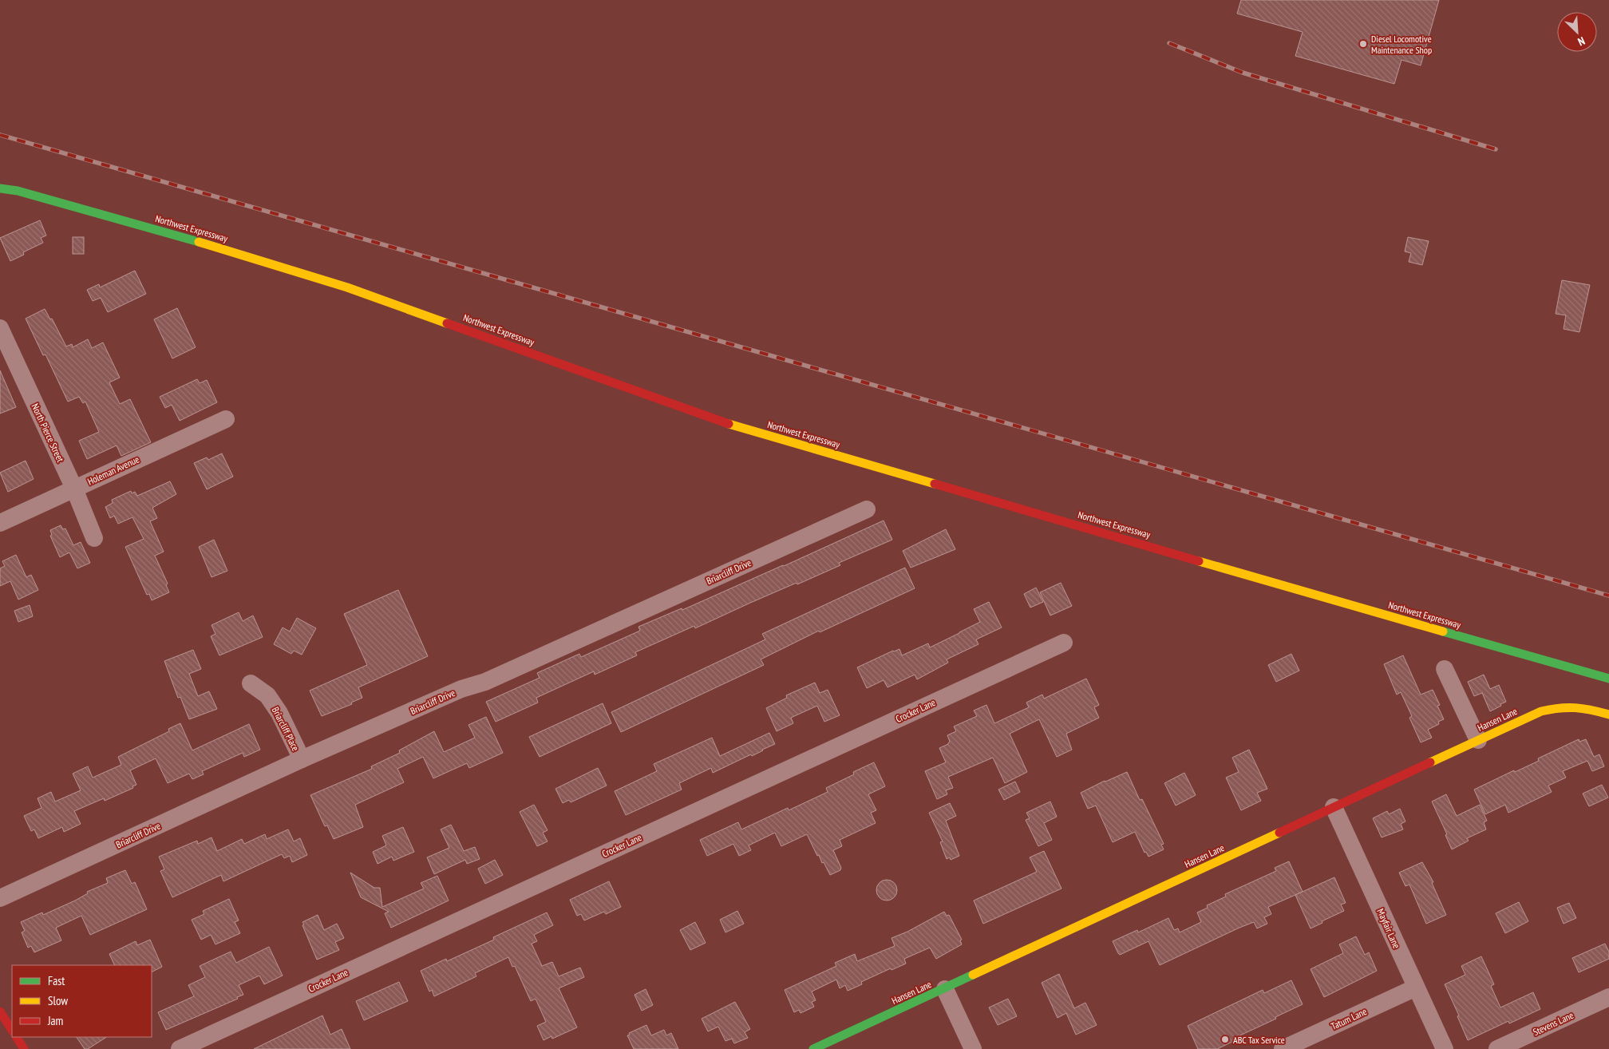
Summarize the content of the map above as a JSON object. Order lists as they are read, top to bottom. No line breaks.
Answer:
{"streets":{"main road":["Northwest Expressway","Hansen Lane"],"street":["North Pierce Street","Holeman Avenue","Briarcliff Drive","Crocker Lane","Briarcliff Place","Mayfair Lane","Tatum Lane","Stevens Lane"]},"crossings":[["North Pierce Street","Holeman Avenue"],["Briarcliff Drive","Briarcliff Place"],["Hansen Lane","Mayfair Lane"],["Mayfair Lane","Tatum Lane"]],"places":["Diesel Locomotive Maintenance Shop","ABC Tax Service"],"legend":["Fast","Slow","Jam"],"north":"bottom right"}
